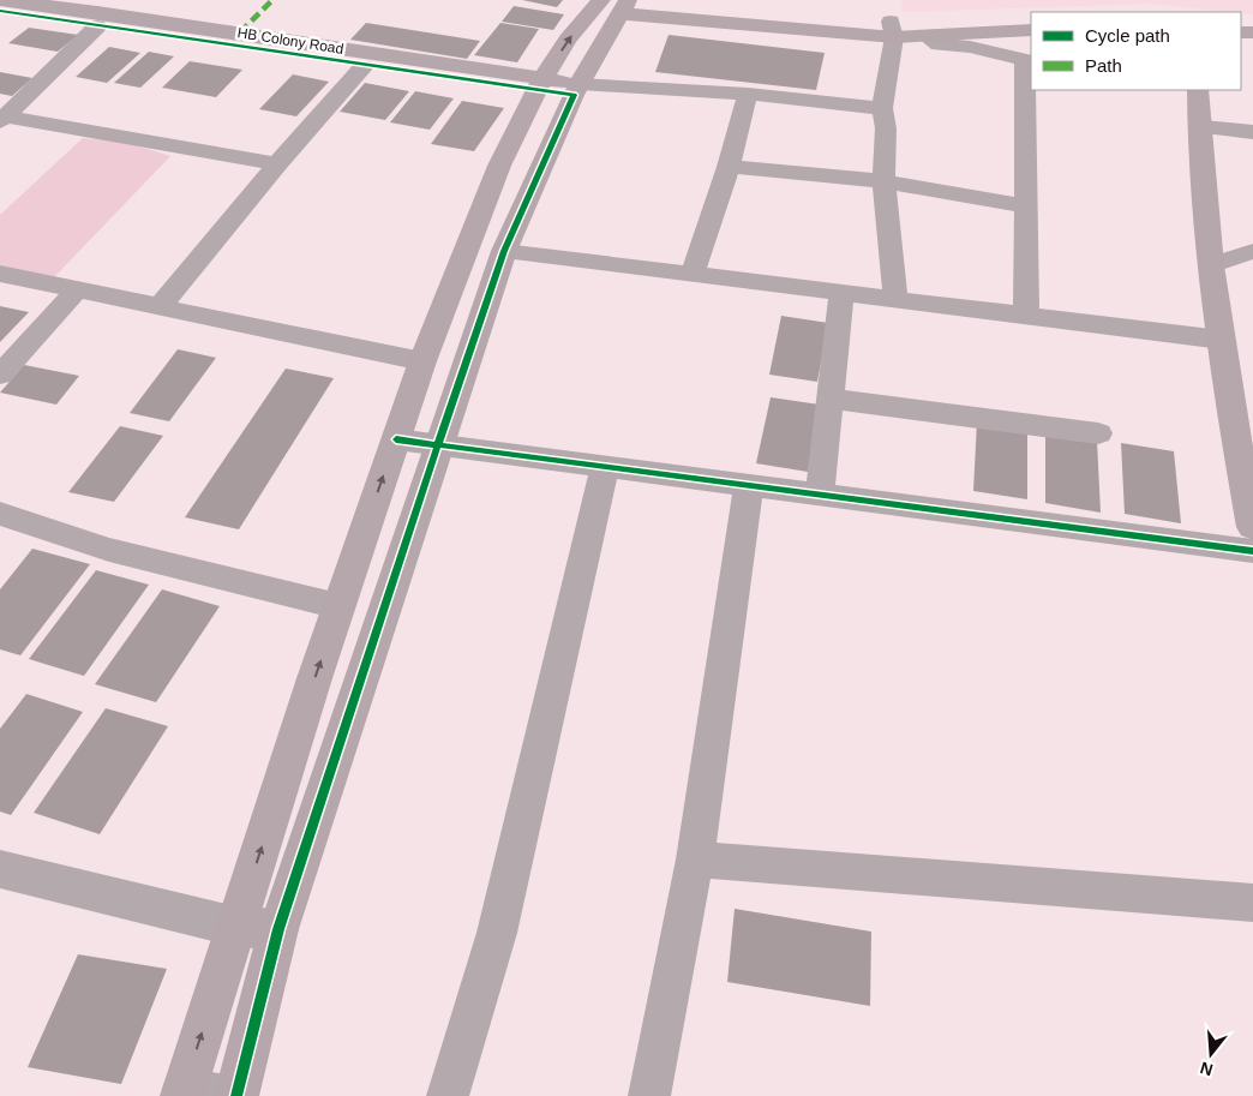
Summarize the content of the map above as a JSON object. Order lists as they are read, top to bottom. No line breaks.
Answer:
{"streets":{"street":["HB Colony Road"]},"legend":["Cycle path","Path"],"north":"bottom"}
